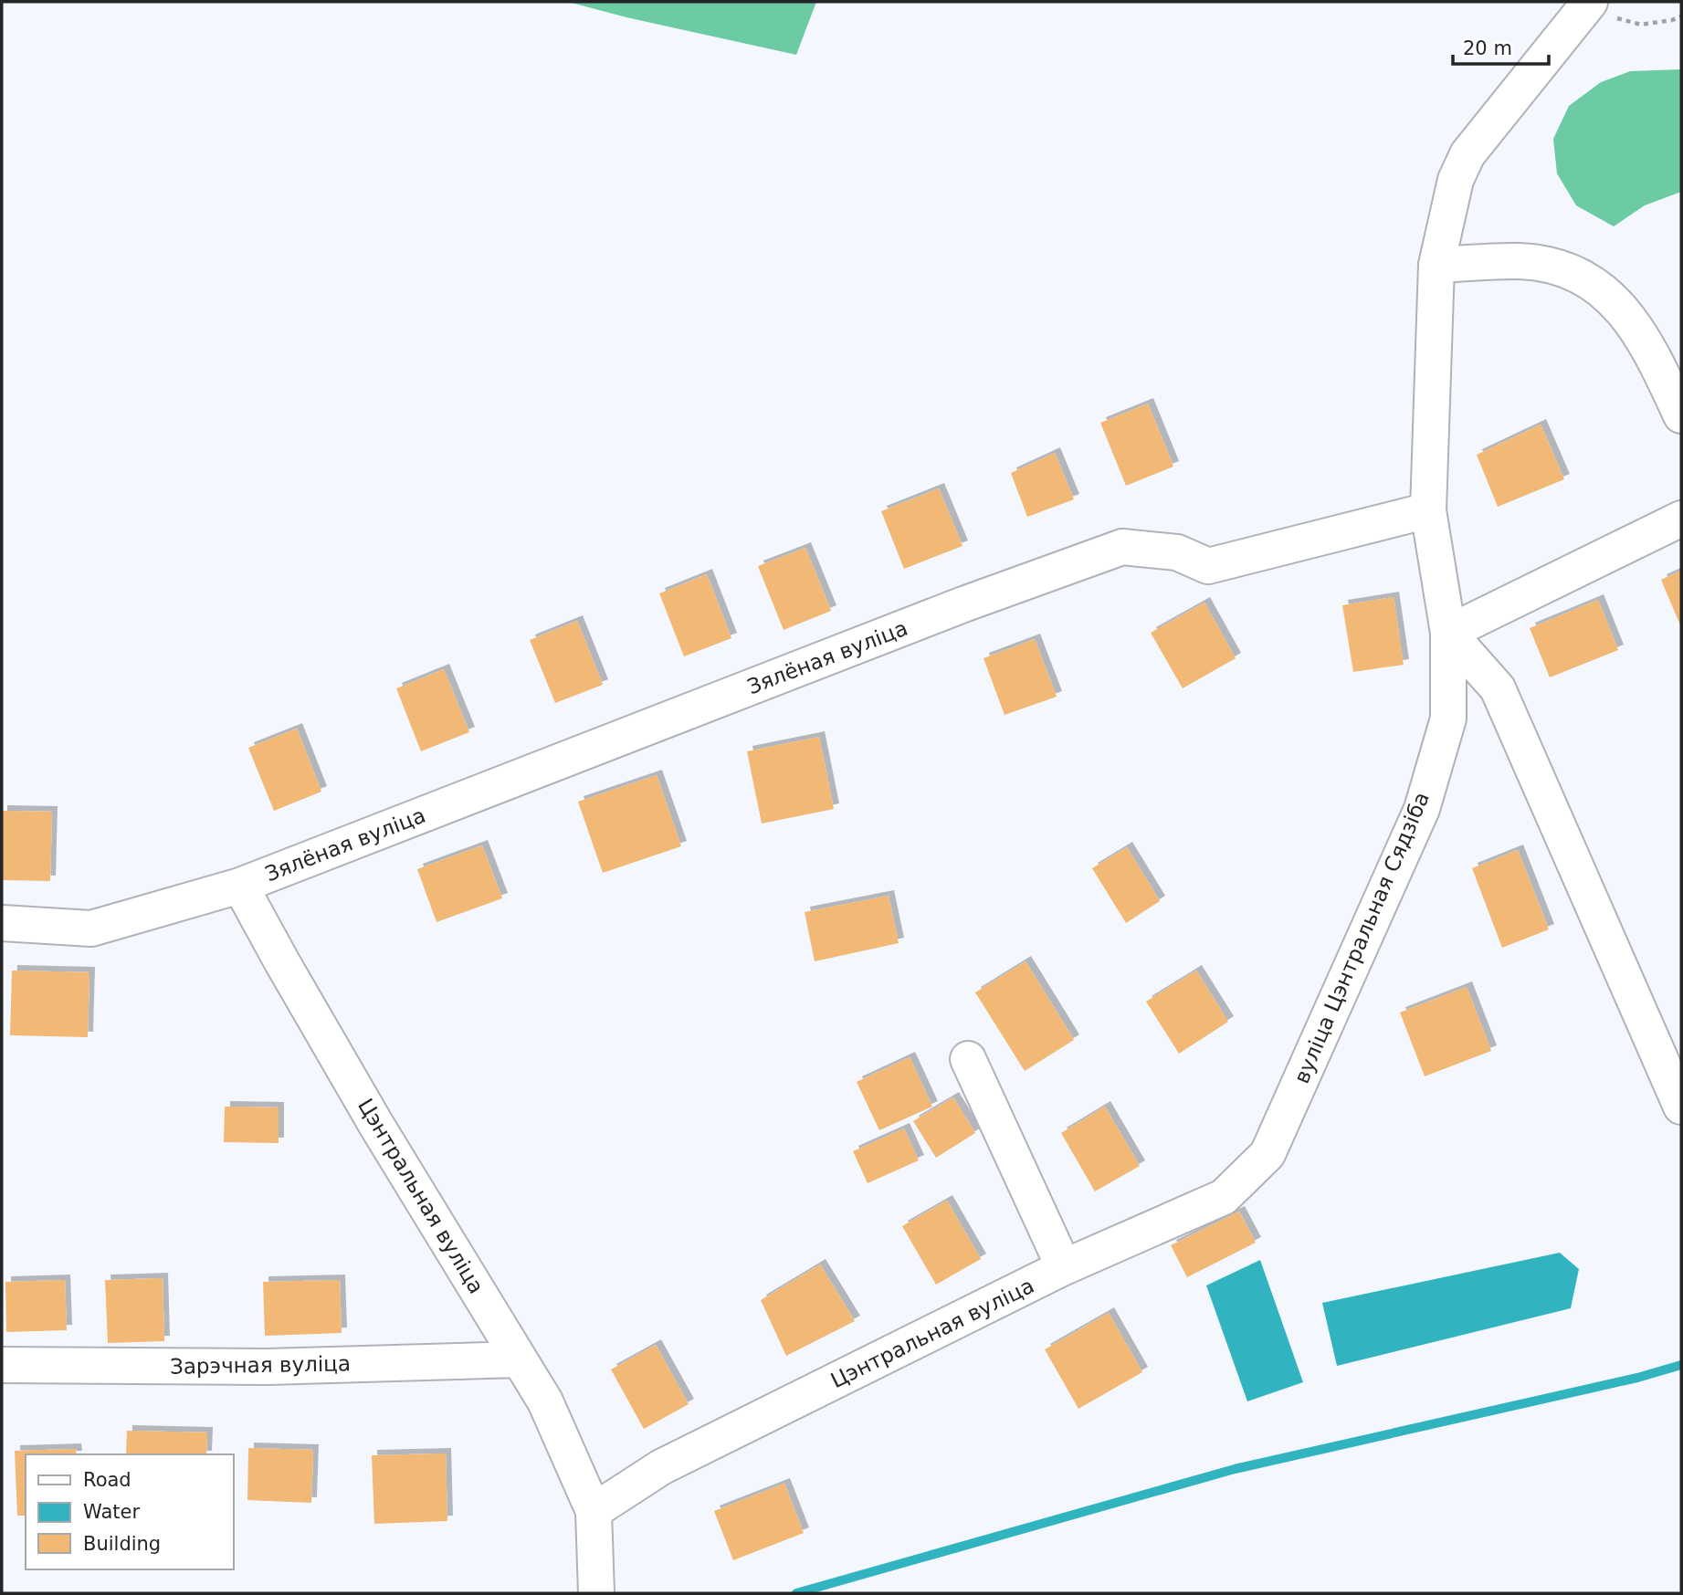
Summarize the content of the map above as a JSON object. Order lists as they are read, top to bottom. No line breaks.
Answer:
{"streets":{"street":["Зялёная вуліца","вуліца Цэнтральная Сядзіба","Цэнтральная вуліца","Зарэчная вуліца"]},"crossings":[["Зялёная вуліца","вуліца Цэнтральная Сядзіба"],["Зялёная вуліца","Цэнтральная вуліца"],["вуліца Цэнтральная Сядзіба","Цэнтральная вуліца"],["Цэнтральная вуліца","Зарэчная вуліца"]],"legend":["Road","Water","Building"],"scale_bar":"20 m"}
